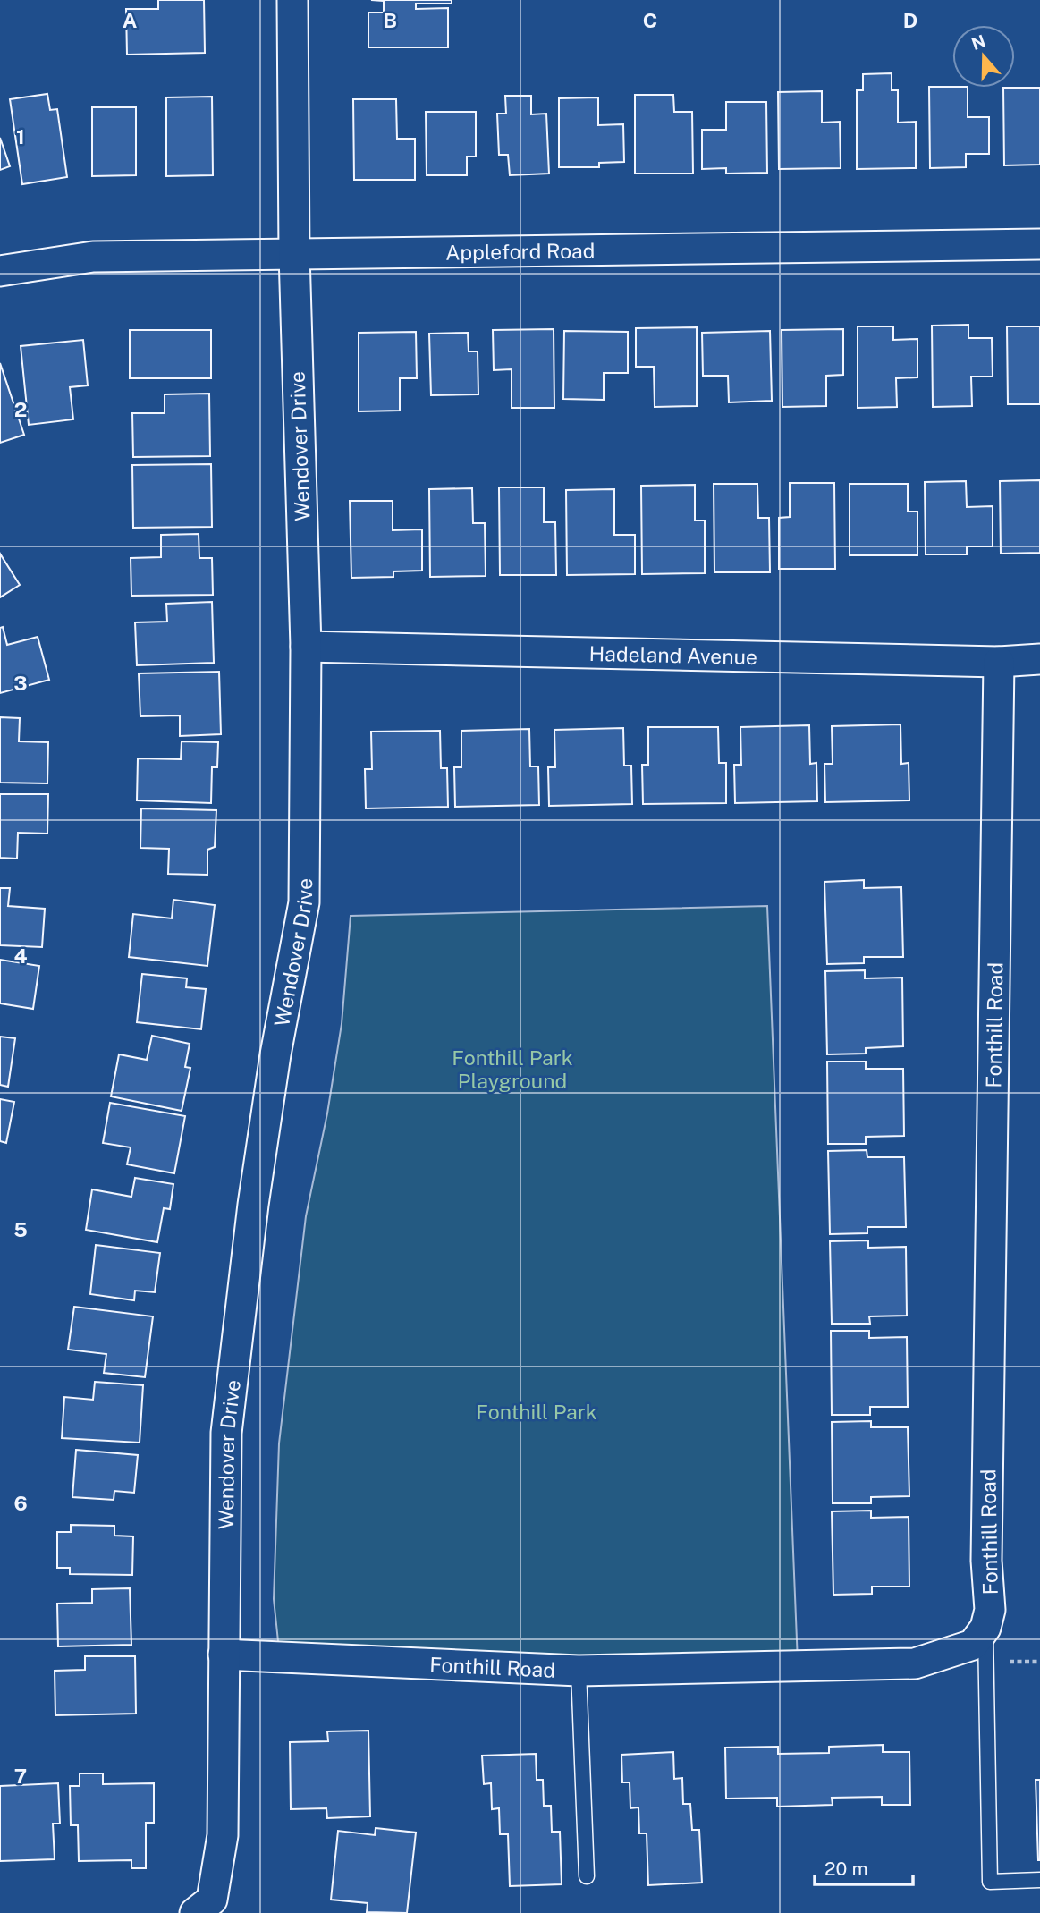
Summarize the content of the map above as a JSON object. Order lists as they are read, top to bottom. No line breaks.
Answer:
{"streets":{"street":["Appleford Road","Wendover Drive","Hadeland Avenue","Fonthill Road"]},"crossings":[["Appleford Road","Wendover Drive"],["Wendover Drive","Hadeland Avenue"],["Wendover Drive","Fonthill Road"],["Hadeland Avenue","Fonthill Road"]],"parks":["Fonthill Park Playground","Fonthill Park"],"scale_bar":"20 m","north":"top","grid":{"columns":["A","B","C","D"],"rows":["1","2","3","4","5","6","7"]}}
